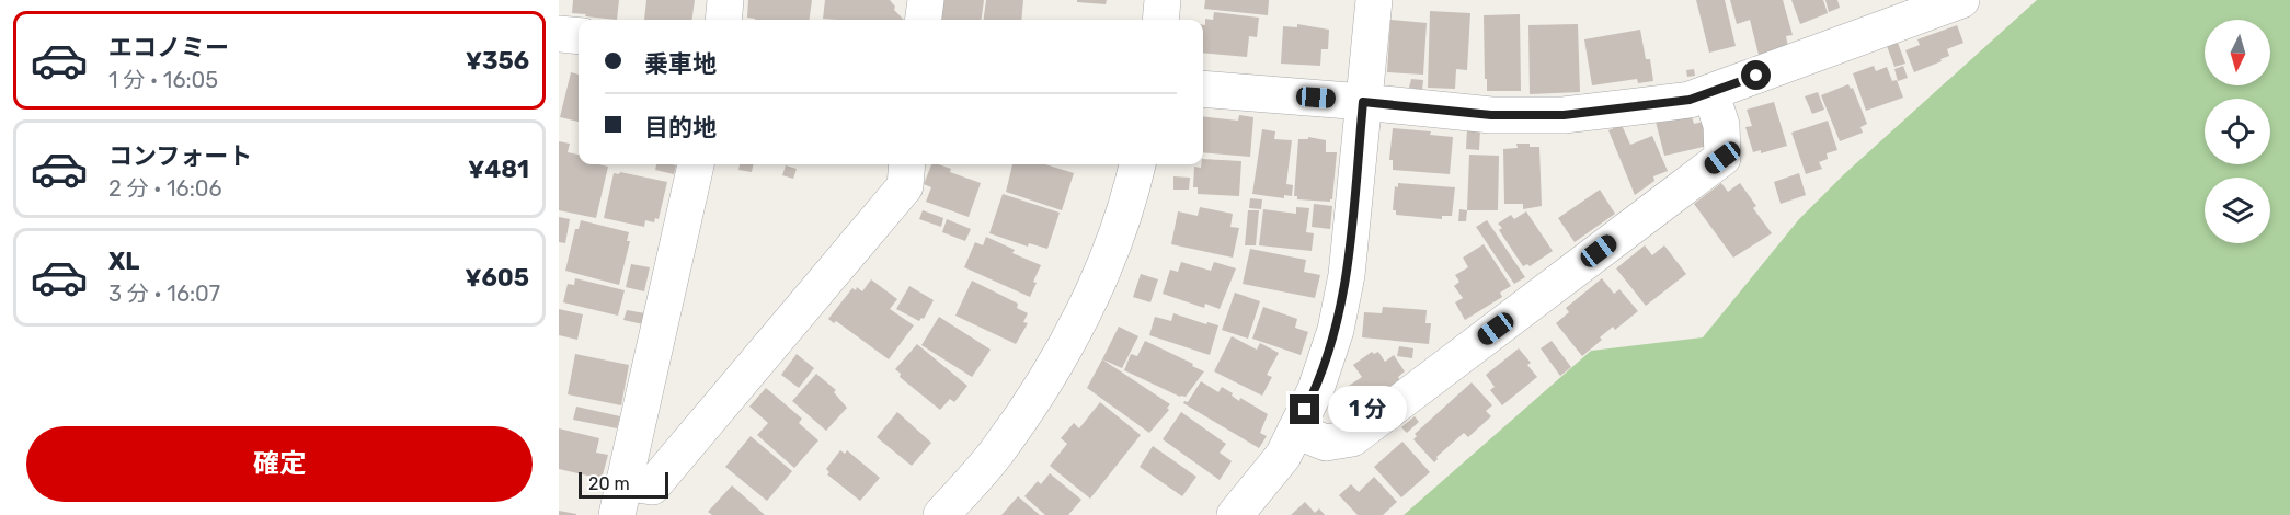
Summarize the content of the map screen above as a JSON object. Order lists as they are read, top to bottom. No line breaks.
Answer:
{"scale_bar":"20 m","north":"bottom","page":{"list":[{"name":"エコノミー","note":"1 分 · 16:05","value":"¥356"},{"name":"コンフォート","note":"2 分 · 16:06","value":"¥481"},{"name":"XL","note":"3 分 · 16:07","value":"¥605"}],"banner":["乗車地","目的地"],"bubble":"1 分","buttons":"確定","scale":"20 m"}}
